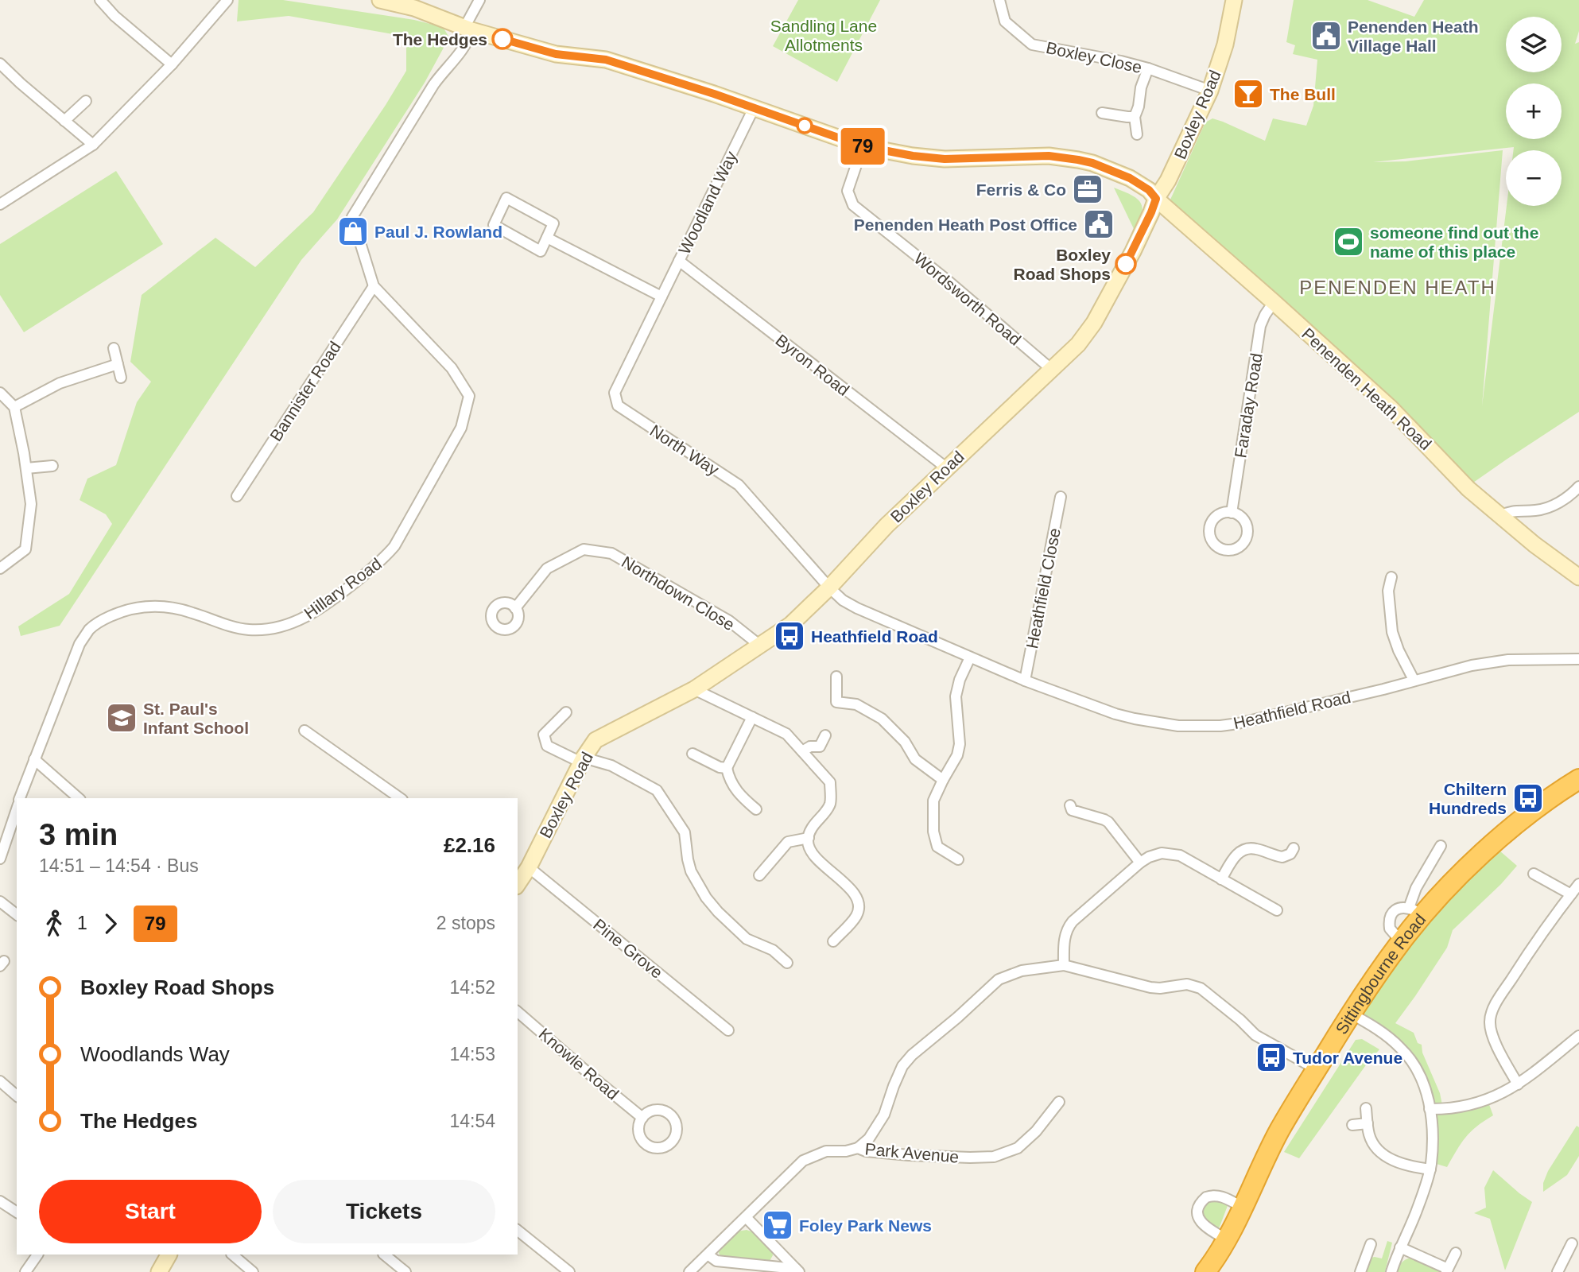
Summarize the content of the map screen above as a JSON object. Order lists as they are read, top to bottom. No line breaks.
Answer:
{"streets":{"highway":["Sittingbourne Road"],"street":["Boxley Close","Boxley Road","Woodland Way","Wordsworth Road","Byron Road","Penenden Heath Road","Bannister Road","Faraday Road","North Way","Hillary Road","Heathfield Close","Northdown Close","Heathfield Road","Pine Grove","Knowle Road","Park Avenue"]},"crossings":[["Boxley Close","Boxley Road"],["Boxley Road","Wordsworth Road"],["Boxley Road","Byron Road"],["Boxley Road","Penenden Heath Road"],["Boxley Road","North Way"],["Boxley Road","Northdown Close"],["Boxley Road","Heathfield Road"],["Boxley Road","Pine Grove"],["Woodland Way","Byron Road"],["Woodland Way","Penenden Heath Road"],["Woodland Way","North Way"],["Wordsworth Road","Penenden Heath Road"],["Penenden Heath Road","Faraday Road"],["Penenden Heath Road","Hillary Road"],["Bannister Road","Hillary Road"],["North Way","Heathfield Road"],["Heathfield Close","Heathfield Road"]],"districts":["PENENDEN HEATH"],"parks":["Sandling Lane Allotments"],"places":{"public building":["Penenden Heath Village Hall","Penenden Heath Post Office"],"other":["The Hedges","Boxley Road Shops"],"bar":["The Bull"],"office":["Ferris & Co"],"shop":["Paul J. Rowland"],"sports":["someone find out the name of this place"],"bus stop":["Heathfield Road","Chiltern Hundreds","Tudor Avenue"],"school or university":["St. Paul's Infant School"],"supermarket":["Foley Park News"]},"lines":["bus line 79"],"page":{"on_map":"79","map_buttons":["+","−"],"heading":["3 min","14:51 – 14:54 · Bus","£2.16"],"legs":["1","79","2 stops"],"list":[{"name":"Boxley Road Shops","value":"14:52"},{"name":"Woodlands Way","value":"14:53"},{"name":"The Hedges","value":"14:54"}],"buttons":["Start","Tickets"]}}
